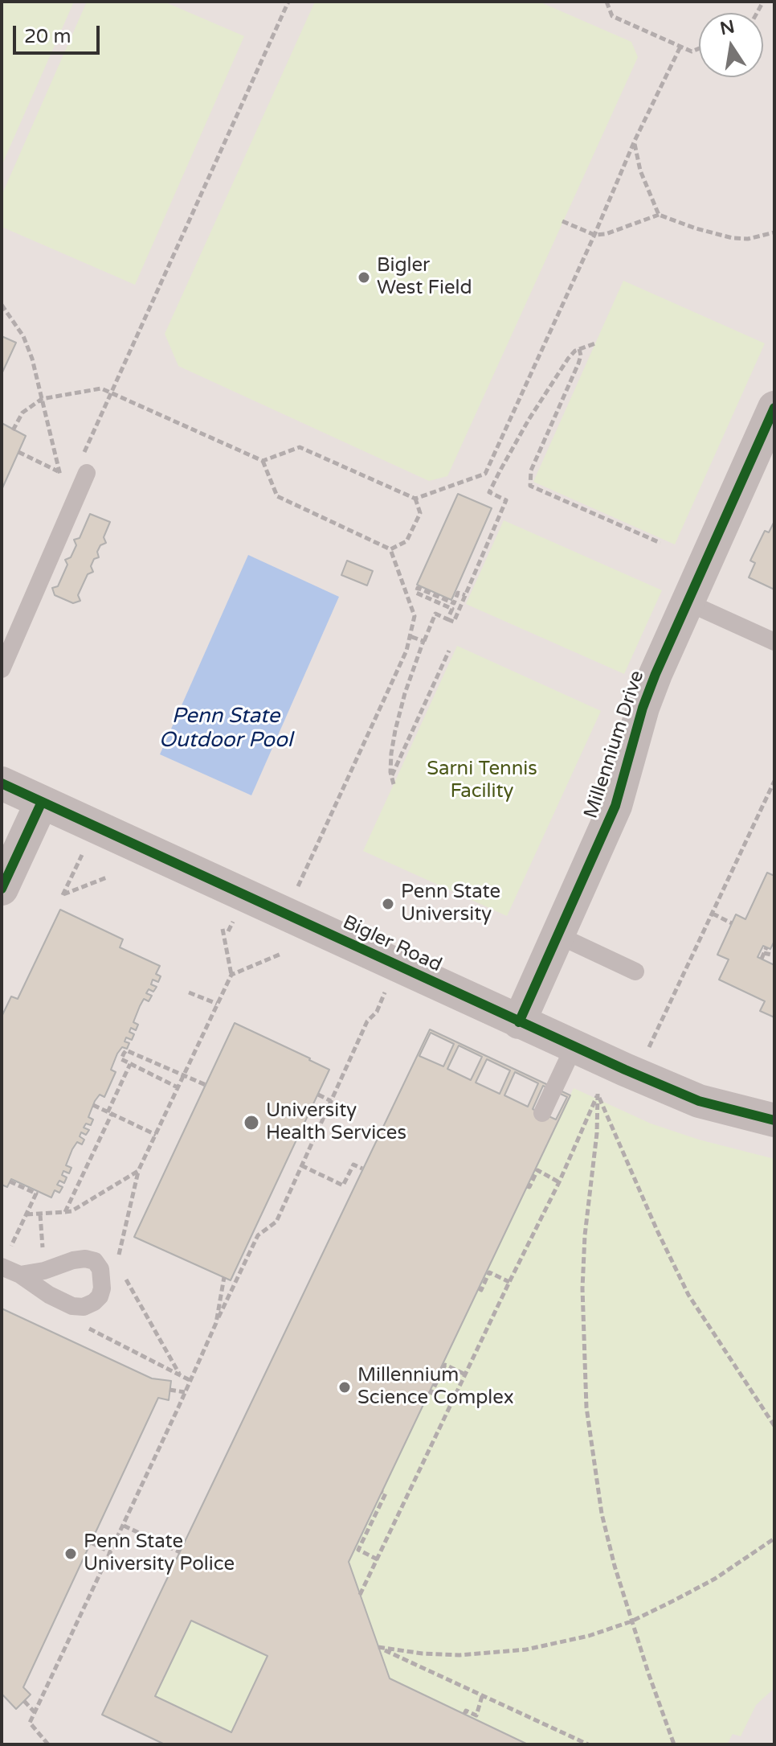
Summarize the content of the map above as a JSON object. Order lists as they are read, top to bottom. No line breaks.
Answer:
{"streets":{"street":["Millennium Drive","Bigler Road"]},"crossings":[["Millennium Drive","Bigler Road"]],"water":["Penn State Outdoor Pool"],"parks":["Sarni Tennis Facility"],"places":["Bigler West Field","Penn State University","University Health Services","Millennium Science Complex","Penn State University Police"],"scale_bar":"20 m","north":"top"}
